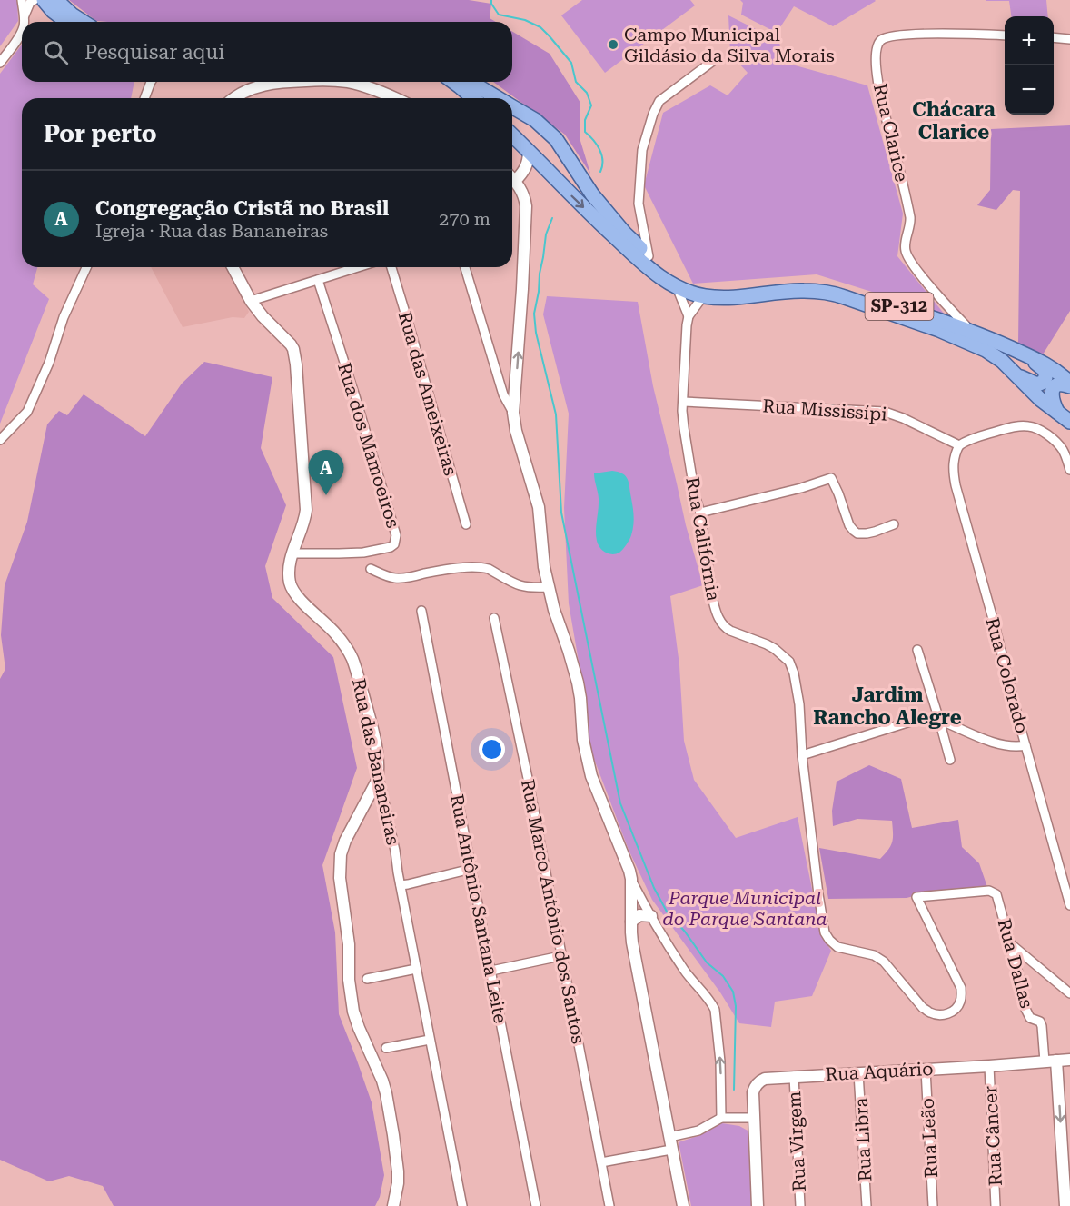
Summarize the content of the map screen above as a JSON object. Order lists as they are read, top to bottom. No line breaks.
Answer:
{"streets":{"main road":["SP-312"],"street":["Rua Clarice","Rua das Ameixeiras","Rua Mississípi","Rua dos Mamoeiros","Rua Califórnia","Rua Colorado","Rua das Bananeiras","Rua Antônio Santana Leite","Rua Marco Antônio dos Santos","Rua Dallas","Rua Aquário","Rua Câncer","Rua Leão","Rua Libra","Rua Virgem"]},"crossings":[["Rua Clarice","SP-312"],["SP-312","Rua Califórnia"],["Rua Mississípi","Rua Califórnia"],["Rua Mississípi","Rua Colorado"],["Rua dos Mamoeiros","Rua das Bananeiras"],["Rua Califórnia","Rua Dallas"],["Rua Dallas","Rua Aquário"],["Rua Aquário","Rua Câncer"],["Rua Aquário","Rua Leão"],["Rua Aquário","Rua Libra"],["Rua Aquário","Rua Virgem"]],"districts":["Chácara Clarice","Jardim Rancho Alegre"],"parks":["Parque Municipal do Parque Santana"],"places":["Campo Municipal Gildásio da Silva Morais"],"page":{"map_buttons":["+","−"],"search":"Pesquisar aqui","heading":"Por perto","list":[{"mark":"A","name":"Congregação Cristã no Brasil","note":"Igreja · Rua das Bananeiras","value":"270 m"}],"pins":"A"}}
